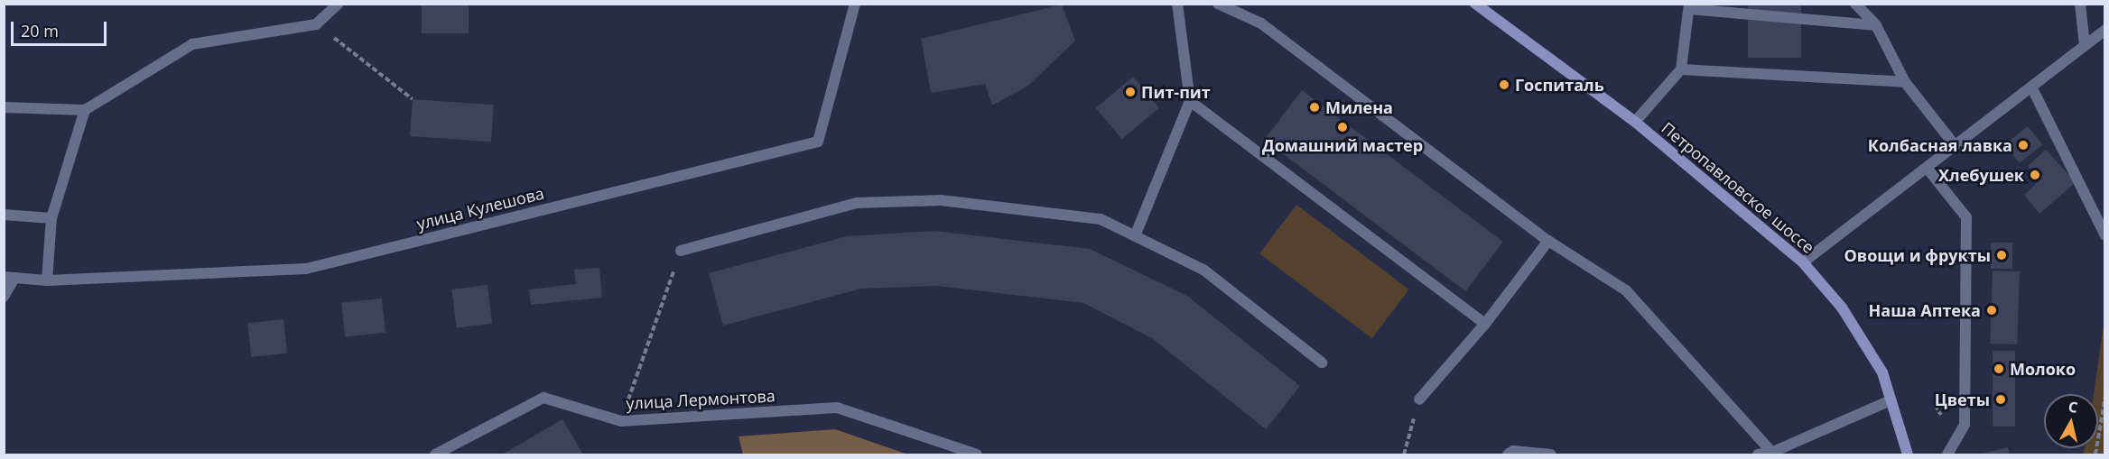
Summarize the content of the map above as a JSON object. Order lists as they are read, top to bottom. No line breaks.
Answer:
{"streets":{"main road":["Петропавловское шоссе"],"street":["улица Кулешова","улица Лермонтова"]},"places":["Госпиталь","Пит-пит","Милена","Домашний мастер","Колбасная лавка","Хлебушек","Овощи и фрукты","Наша Аптека","Молоко","Цветы"],"scale_bar":"20 m","north":"top"}
